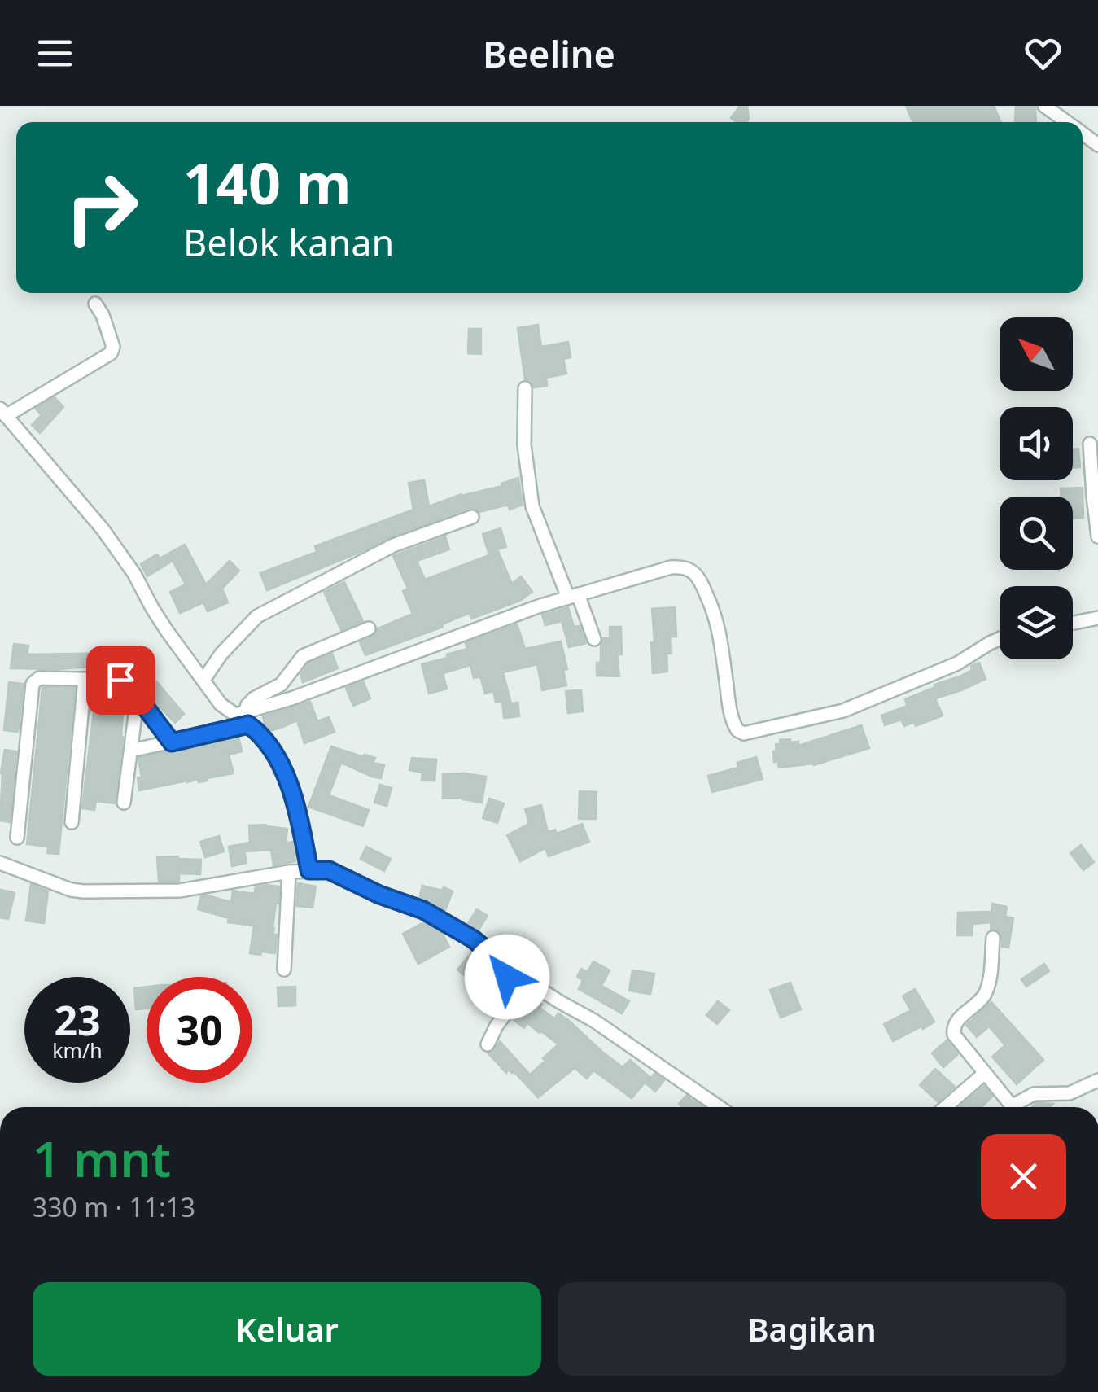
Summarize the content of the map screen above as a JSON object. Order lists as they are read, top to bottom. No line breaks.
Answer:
{"north":"top left","page":{"header":"Beeline","turn":["140 m","Belok kanan"],"speed":"23 km/h","limit":"30","heading":["1 mnt","330 m · 11:13"],"buttons":["Keluar","Bagikan"]}}
